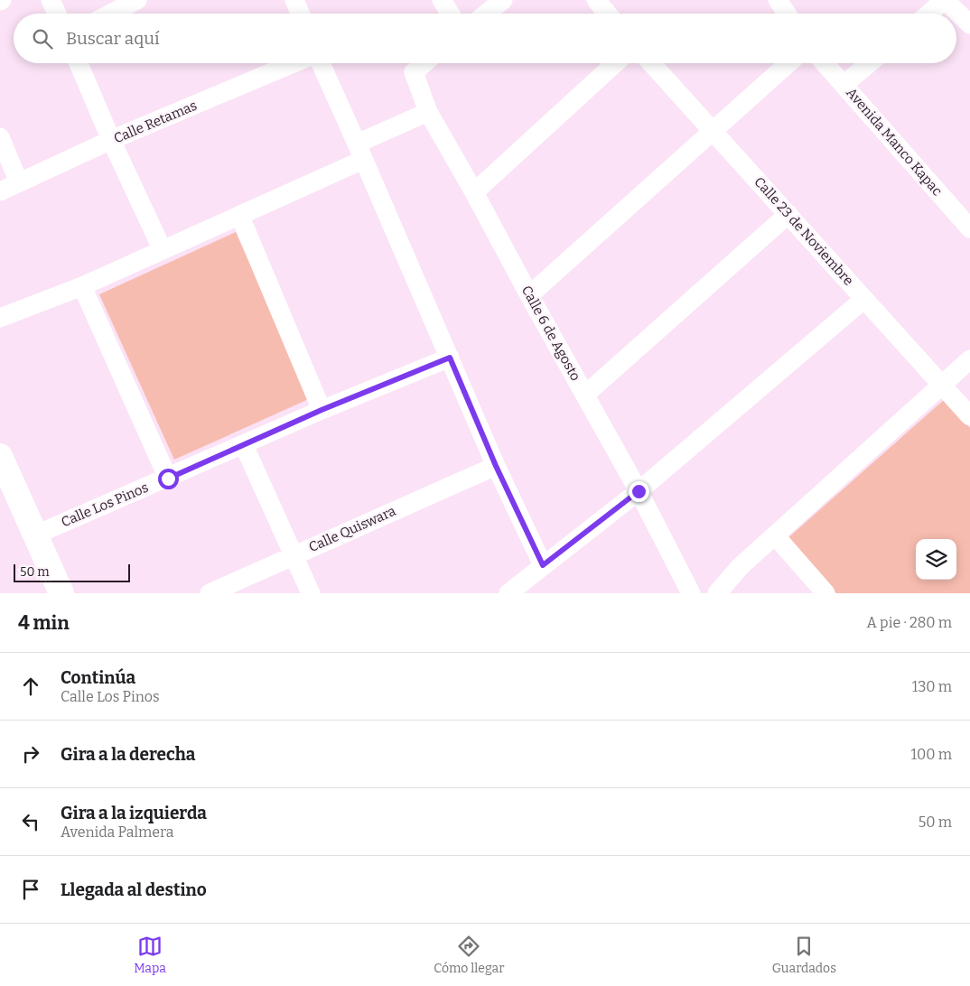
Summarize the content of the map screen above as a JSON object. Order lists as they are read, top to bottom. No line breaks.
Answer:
{"streets":{"street":["Calle Retamas","Avenida Manco Kapac","Calle 23 de Noviembre","Calle 6 de Agosto","Calle Los Pinos","Calle Quiswara"]},"scale_bar":"50 m","page":{"search":"Buscar aquí","scale":"50 m","heading":["4 min","A pie · 280 m"],"list":[["Continúa","Calle Los Pinos","130 m"],["Gira a la derecha","100 m"],["Gira a la izquierda","Avenida Palmera","50 m"],"Llegada al destino"],"nav":["Mapa","Cómo llegar","Guardados"]}}
